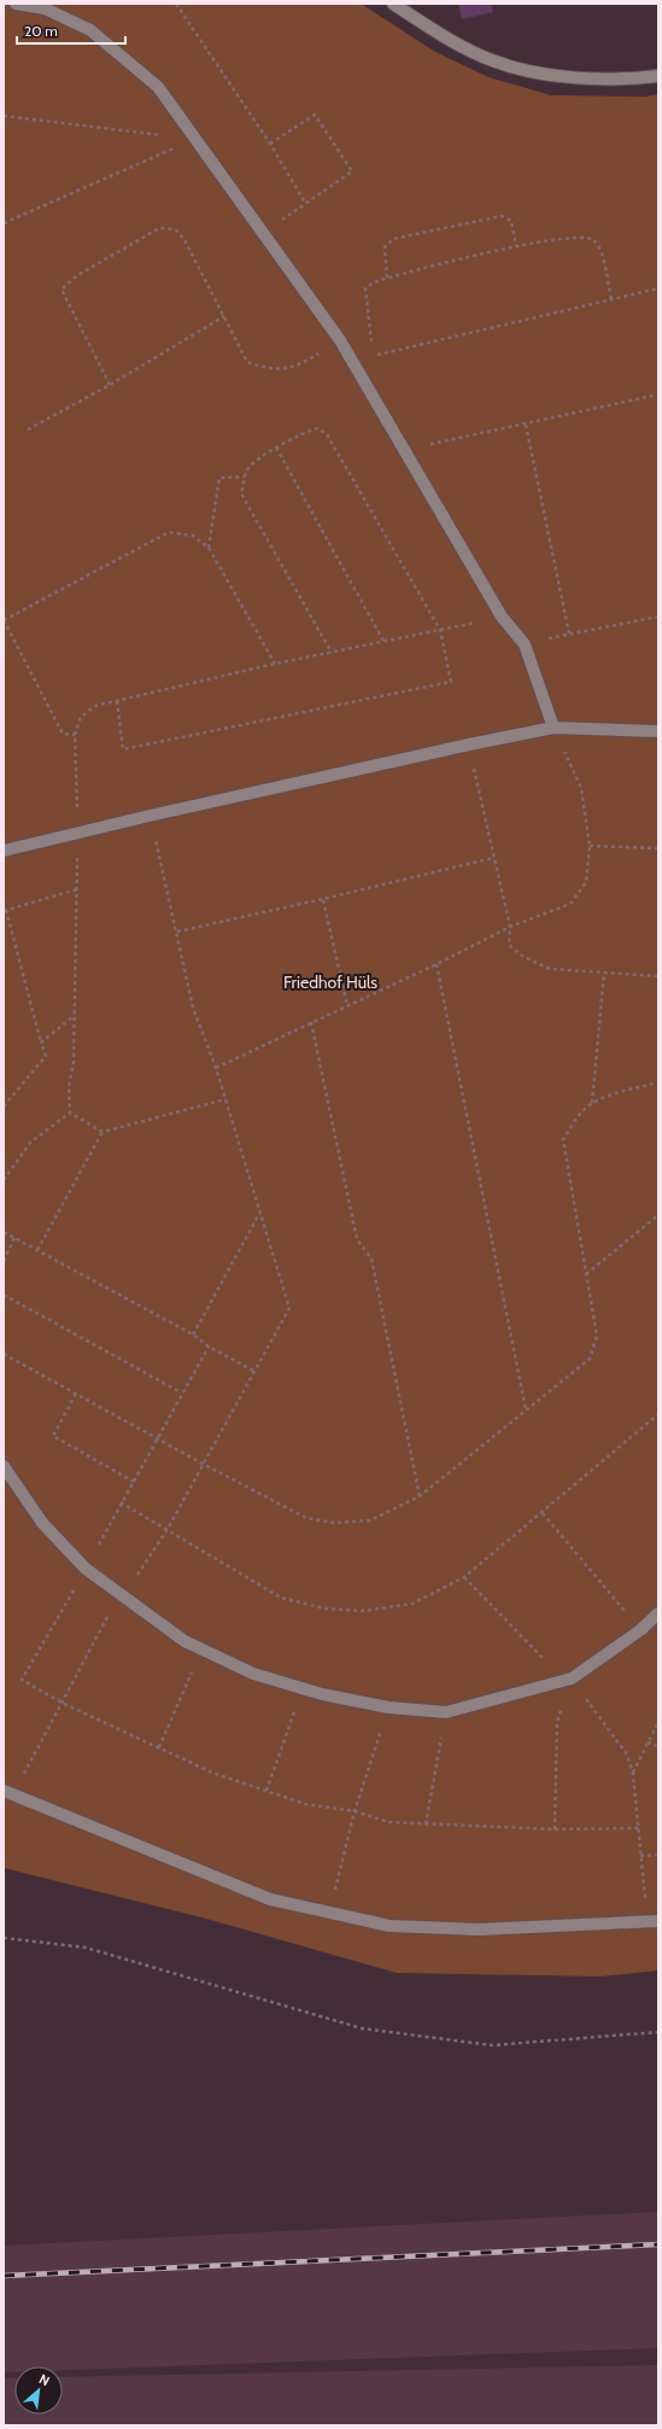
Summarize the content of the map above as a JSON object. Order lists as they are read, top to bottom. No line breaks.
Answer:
{"parks":["Friedhof Hüls"],"scale_bar":"20 m","north":"top right"}
